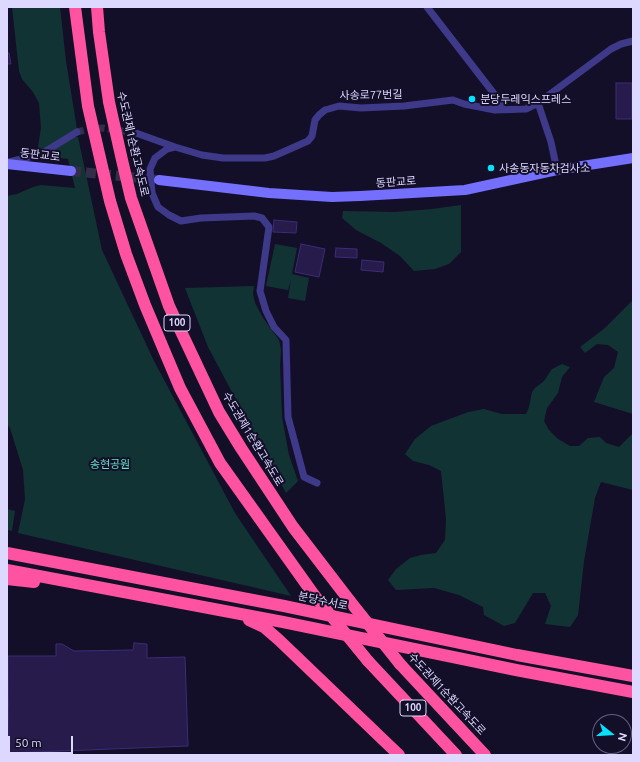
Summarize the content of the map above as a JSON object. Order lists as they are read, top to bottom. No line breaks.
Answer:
{"streets":{"highway":["수도권제1순환고속도로","100","분당수서로"],"main road":["동판교로"],"street":["사송로77번길"]},"parks":["송현공원"],"places":["분당두레익스프레스","사송동자동차검사소"],"scale_bar":"50 m","north":"right"}
